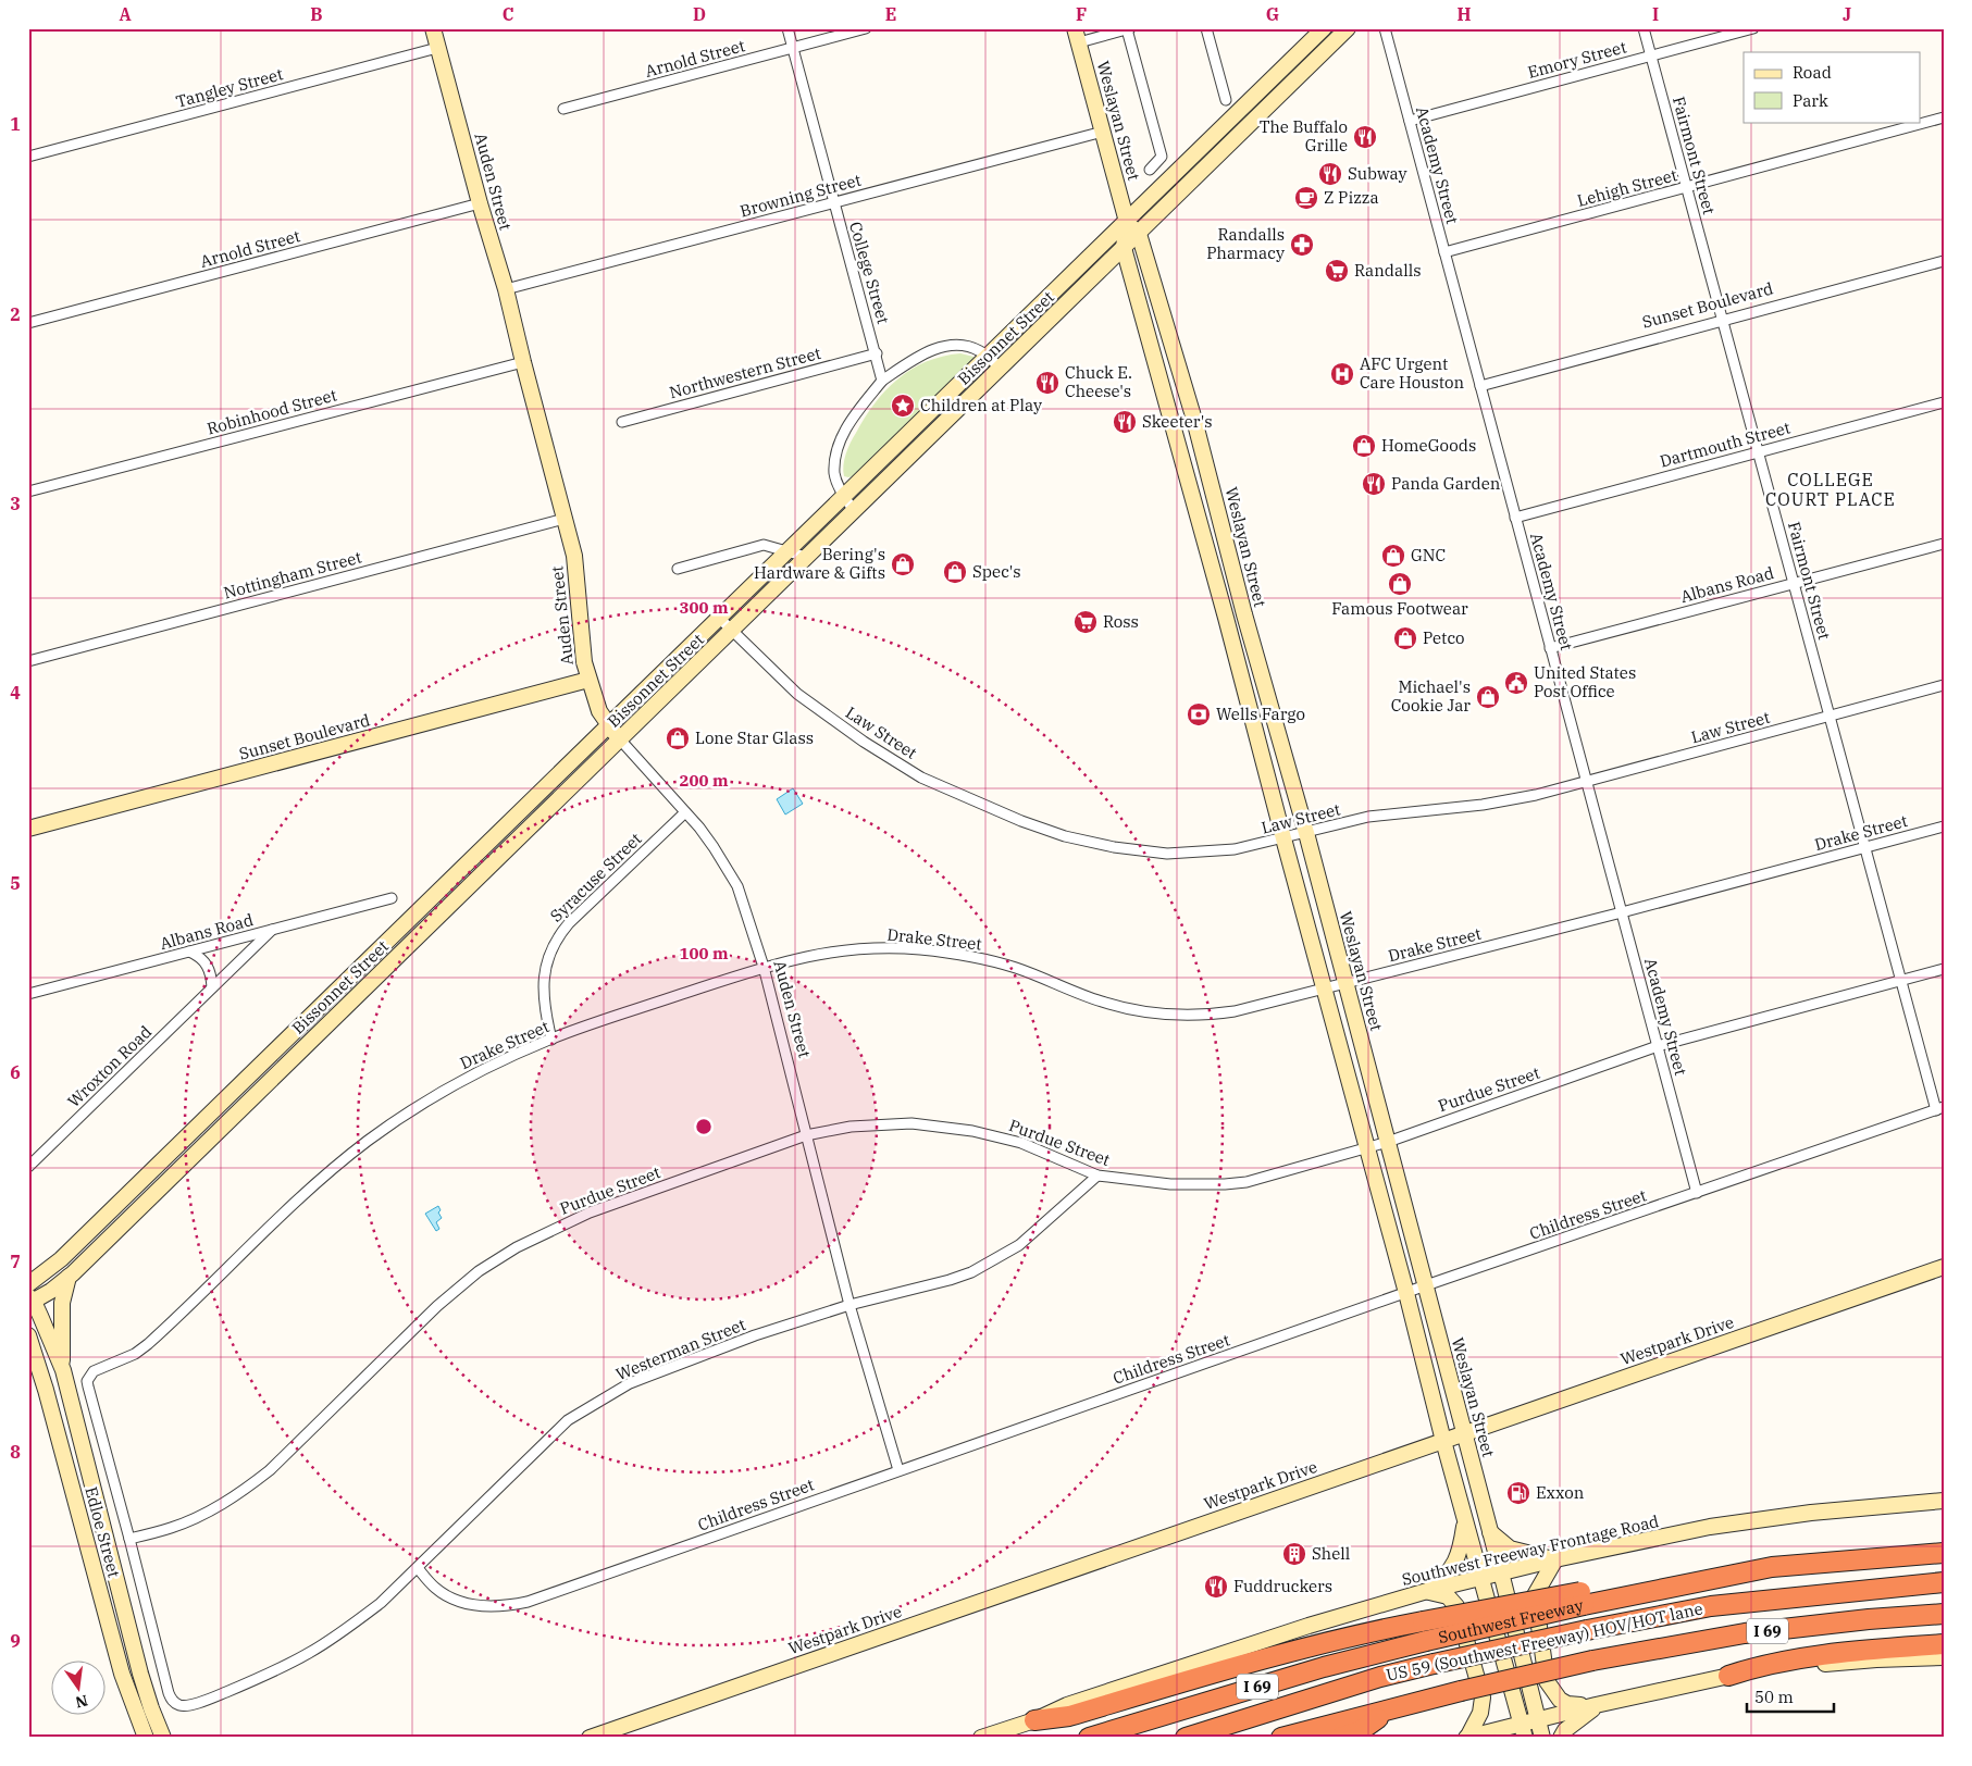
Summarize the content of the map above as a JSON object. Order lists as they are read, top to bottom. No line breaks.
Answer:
{"streets":{"highway":["Southwest Freeway","I 69","US 59 (Southwest Freeway) HOV/HOT lane"],"main road":["Weslayan Street","Auden Street","Sunset Boulevard","Bissonnet Street","Westpark Drive","Edloe Street","Southwest Freeway Frontage Road"],"street":["Arnold Street","Emory Street","Tangley Street","Fairmont Street","Academy Street","Lehigh Street","Browning Street","College Street","Northwestern Street","Robinhood Street","Dartmouth Street","Nottingham Street","Albans Road","Law Street","Drake Street","Syracuse Street","Wroxton Road","Purdue Street","Childress Street","Westerman Street"]},"crossings":[["Arnold Street","Auden Street"],["Arnold Street","College Street"],["Emory Street","Fairmont Street"],["Emory Street","Academy Street"],["Tangley Street","Auden Street"],["Weslayan Street","Browning Street"],["Weslayan Street","Bissonnet Street"],["Weslayan Street","Law Street"],["Weslayan Street","Drake Street"],["Weslayan Street","Purdue Street"],["Weslayan Street","Childress Street"],["Weslayan Street","Westpark Drive"],["Weslayan Street","Southwest Freeway Frontage Road"],["Fairmont Street","Lehigh Street"],["Fairmont Street","Sunset Boulevard"],["Fairmont Street","Dartmouth Street"],["Fairmont Street","Albans Road"],["Fairmont Street","Law Street"],["Fairmont Street","Drake Street"],["Fairmont Street","Purdue Street"],["Fairmont Street","Childress Street"],["Academy Street","Lehigh Street"],["Academy Street","Sunset Boulevard"],["Academy Street","Dartmouth Street"],["Academy Street","Albans Road"],["Academy Street","Law Street"],["Academy Street","Drake Street"],["Academy Street","Purdue Street"],["Academy Street","Childress Street"],["Auden Street","Browning Street"],["Auden Street","Sunset Boulevard"],["Auden Street","Bissonnet Street"],["Auden Street","Robinhood Street"],["Auden Street","Nottingham Street"],["Auden Street","Drake Street"],["Auden Street","Syracuse Street"],["Auden Street","Purdue Street"],["Auden Street","Childress Street"],["Auden Street","Westerman Street"],["Browning Street","College Street"],["College Street","Northwestern Street"],["Bissonnet Street","Law Street"],["Bissonnet Street","Edloe Street"],["Albans Road","Wroxton Road"],["Drake Street","Syracuse Street"],["Drake Street","Edloe Street"],["Purdue Street","Westerman Street"],["Purdue Street","Edloe Street"],["Childress Street","Westerman Street"],["Westerman Street","Edloe Street"]],"districts":["COLLEGE COURT PLACE"],"places":{"restaurant":["The Buffalo Grille","Subway","Chuck E. Cheese's","Skeeter's","Panda Garden","Fuddruckers"],"cafe":["Z Pizza"],"pharmacy":["Randalls Pharmacy"],"supermarket":["Randalls","Ross"],"hospital":["AFC Urgent Care Houston"],"place":["Children at Play"],"shop":["HomeGoods","GNC","Bering's Hardware & Gifts","Spec's","Famous Footwear","Petco","Michael's Cookie Jar","Lone Star Glass"],"public building":["United States Post Office"],"bank":["Wells Fargo"],"fuel station":["Exxon"],"building":["Shell"]},"legend":["Road","Park"],"scale_bar":"50 m","north":"bottom","grid":{"columns":["A","B","C","D","E","F","G","H","I","J"],"rows":["1","2","3","4","5","6","7","8","9"]},"rings":["300 m","200 m","100 m"]}
